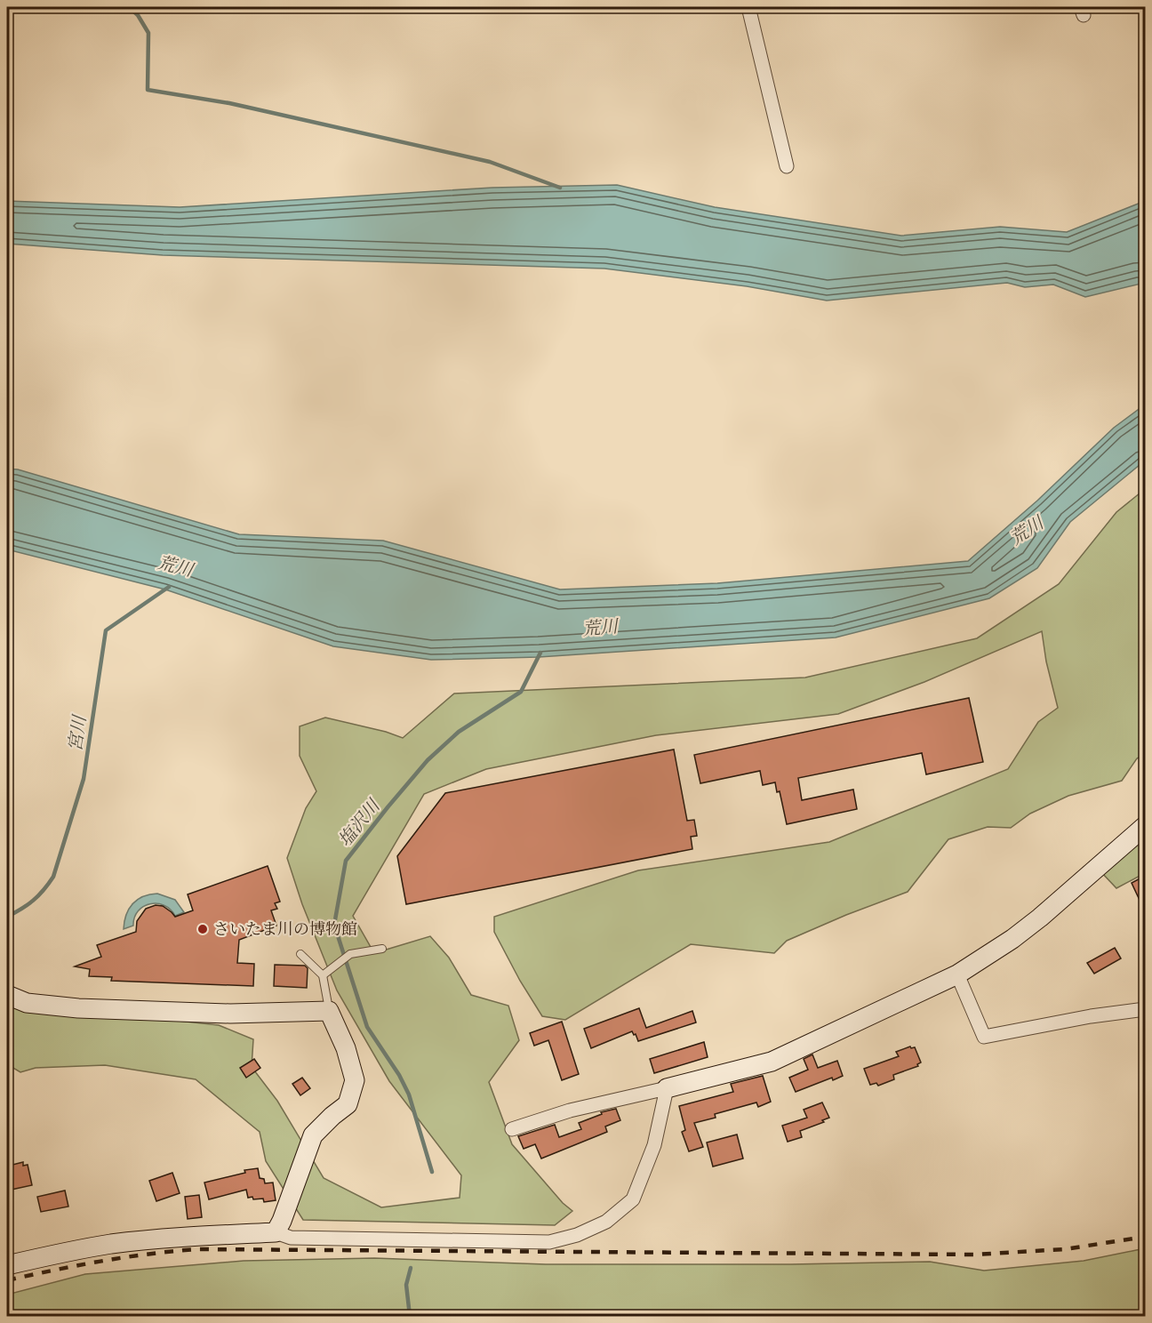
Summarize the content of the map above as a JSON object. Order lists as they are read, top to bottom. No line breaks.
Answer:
{"water":["荒川","宮川","塩沢川"],"places":["さいたま川の博物館"]}
